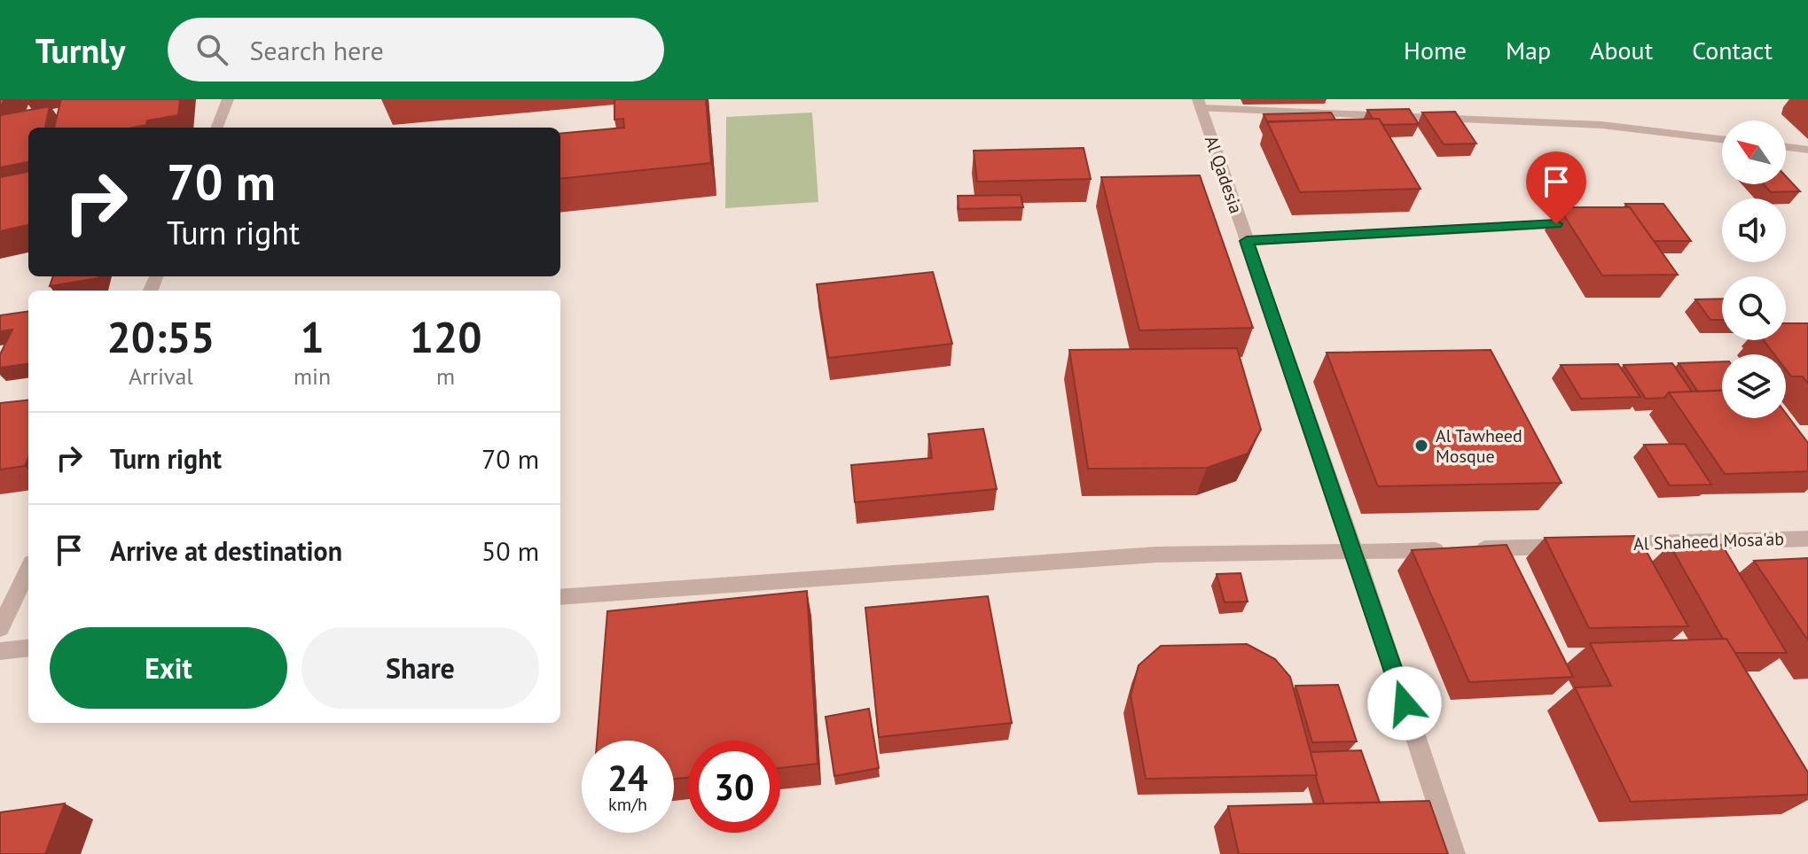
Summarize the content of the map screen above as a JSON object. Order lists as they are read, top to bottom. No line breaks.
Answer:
{"streets":{"street":["Al Qadesia","Al Shaheed Mosa'ab"]},"crossings":[["Al Qadesia","Al Shaheed Mosa'ab"]],"places":["Al Tawheed Mosque"],"north":"top left","page":{"header":"Turnly","search":"Search here","nav":["Home","Map","About","Contact"],"turn":["70 m","Turn right"],"eta":["20:55","Arrival","1","min","120","m"],"list":[{"name":"Turn right","value":"70 m"},{"name":"Arrive at destination","value":"50 m"}],"buttons":["Exit","Share"],"speed":"24 km/h","limit":"30"}}
